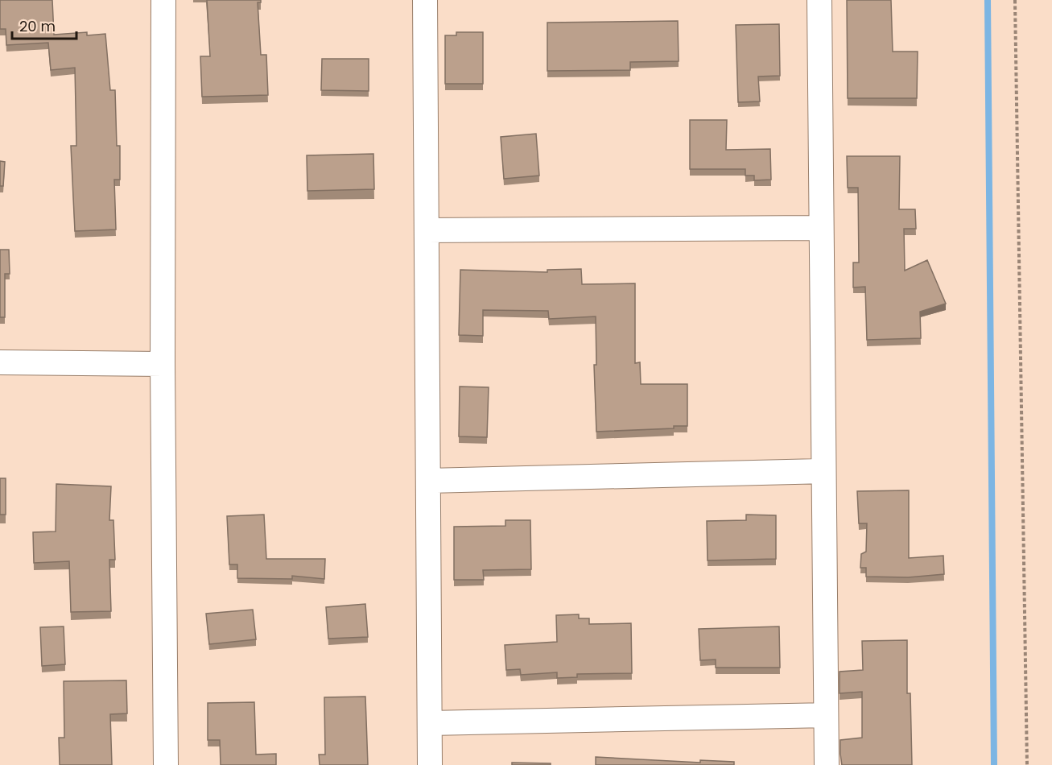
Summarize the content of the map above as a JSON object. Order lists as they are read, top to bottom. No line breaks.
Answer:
{"scale_bar":"20 m"}
